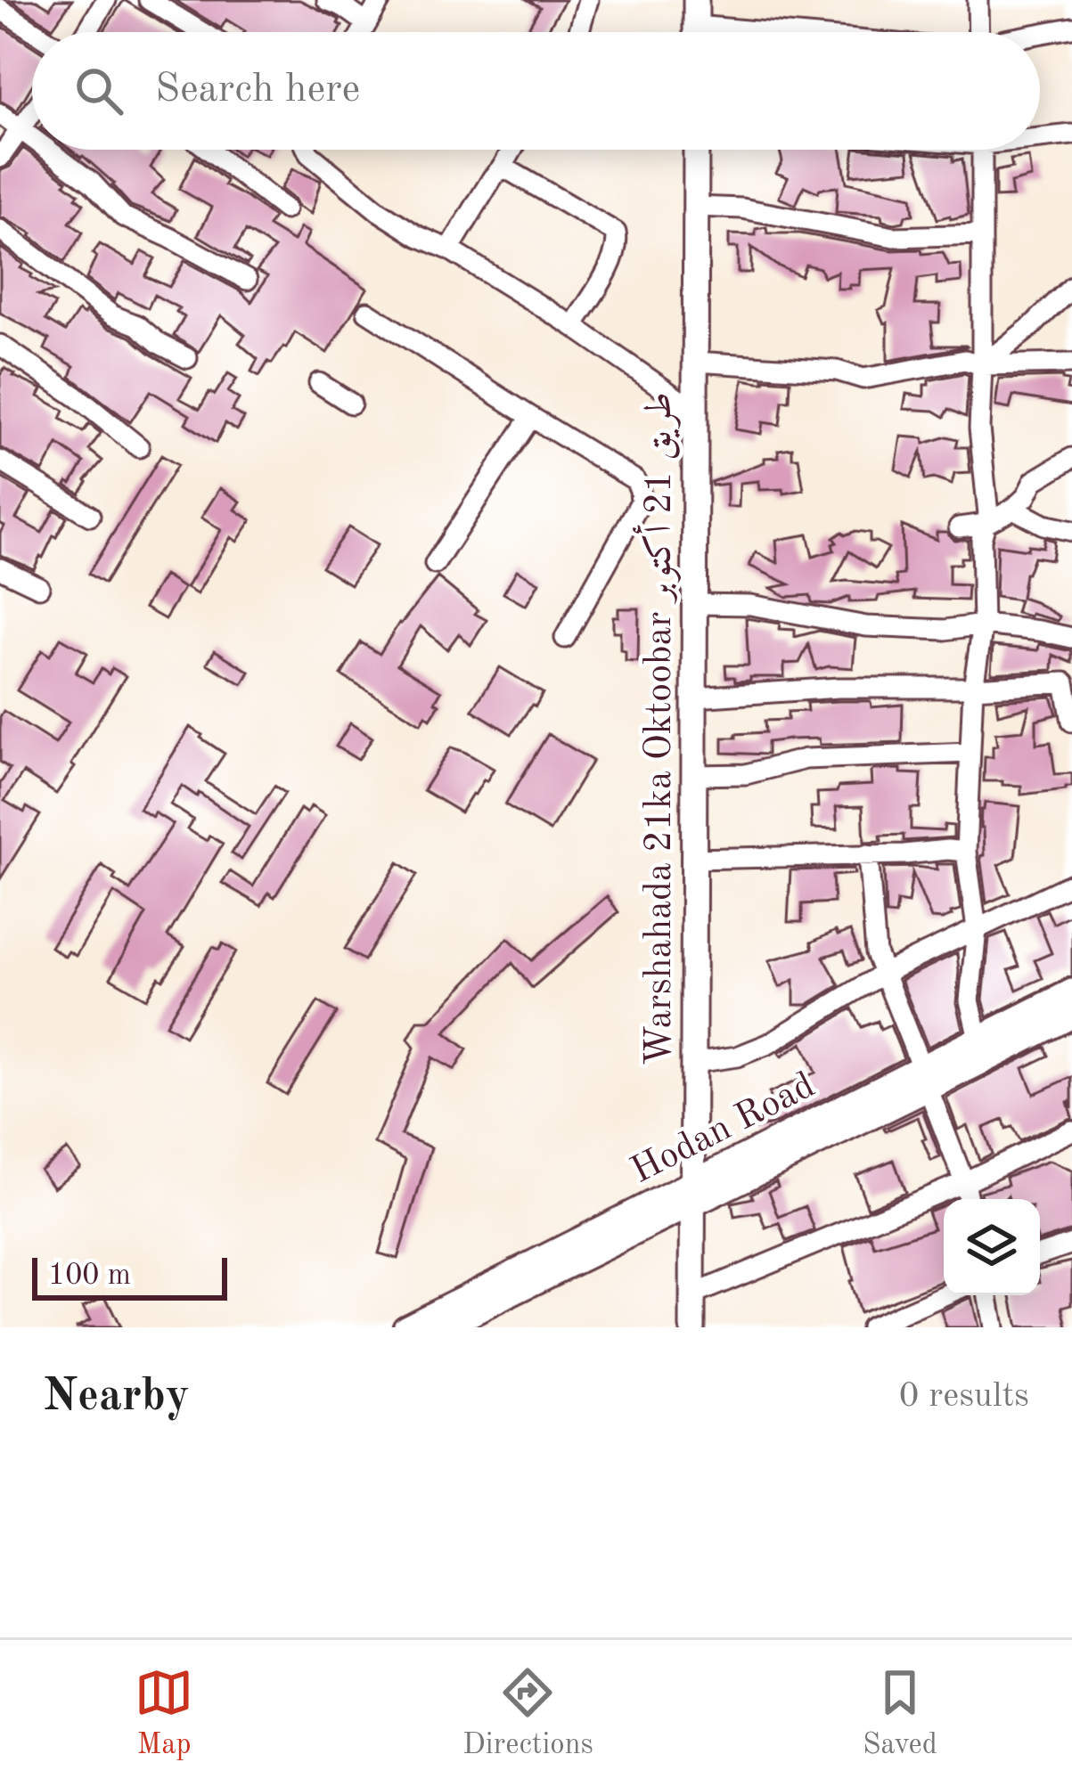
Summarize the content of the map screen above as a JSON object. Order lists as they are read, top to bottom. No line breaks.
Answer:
{"streets":{"main road":["Warshahada 21ka Oktoobar طريق 21 أكتوبر","Hodan Road"]},"crossings":[["Warshahada 21ka Oktoobar طريق 21 أكتوبر","Hodan Road"]],"scale_bar":"100 m","page":{"search":"Search here","scale":"100 m","heading":["Nearby","0 results"],"nav":["Map","Directions","Saved"]}}
